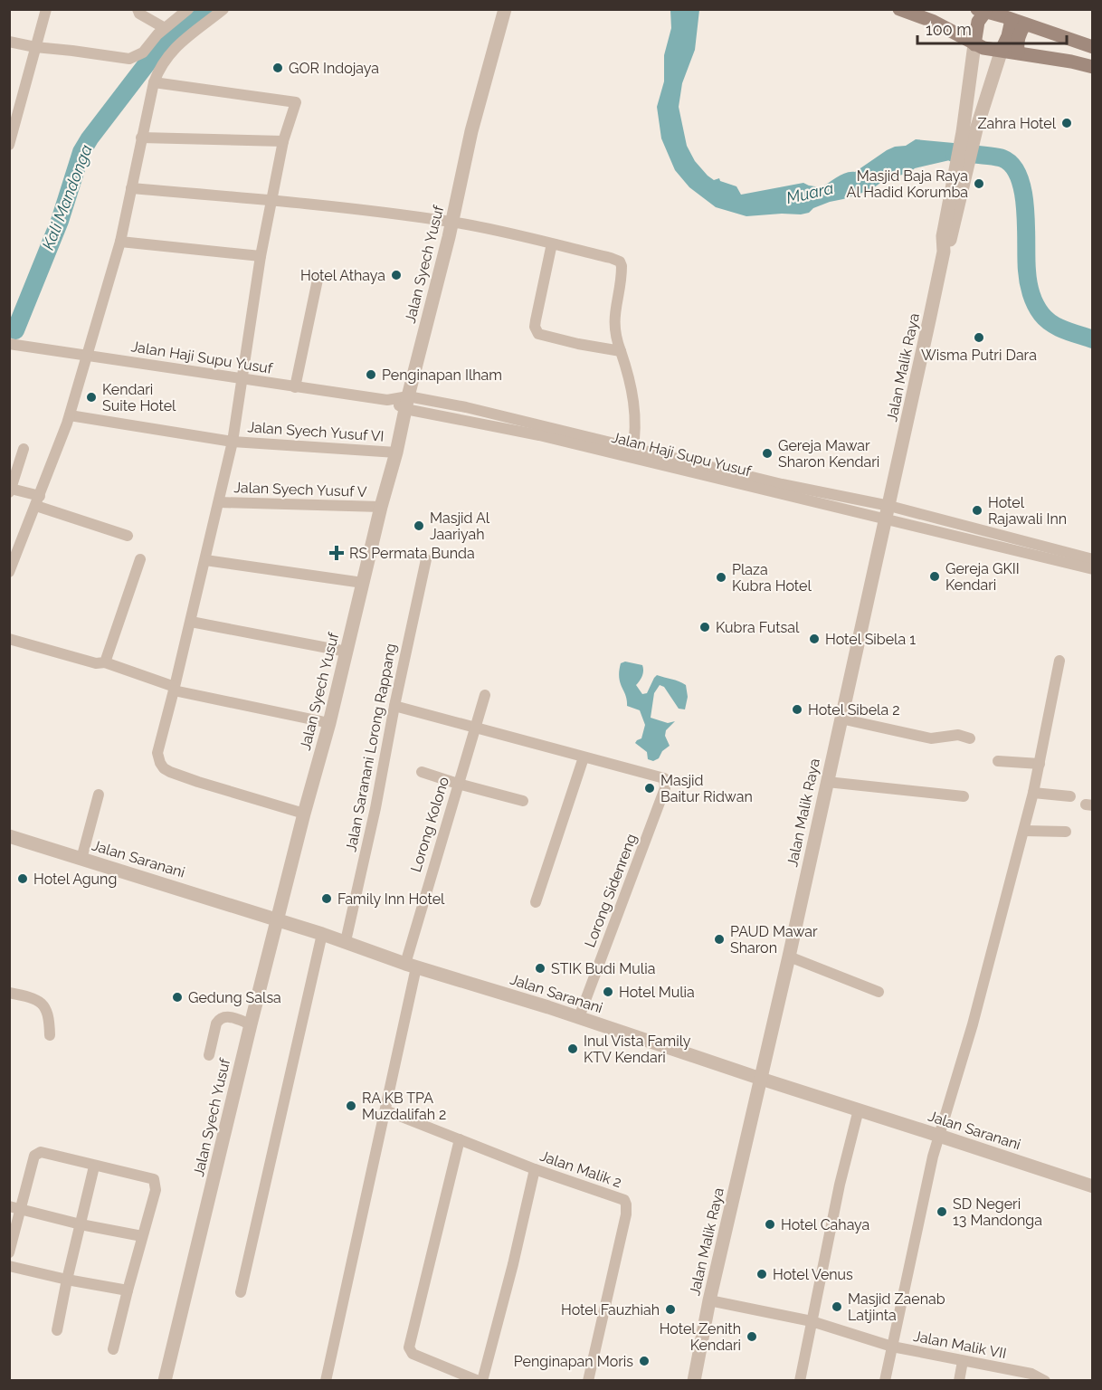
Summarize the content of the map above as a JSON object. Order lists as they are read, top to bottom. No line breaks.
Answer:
{"streets":{"street":["Jalan Syech Yusuf","Jalan Haji Supu Yusuf","Jalan Malik Raya","Jalan Syech Yusuf VI","Jalan Syech Yusuf V","Jalan Saranani Lorong Rappang","Lorong Kolono","Jalan Saranani","Lorong Sidenreng","Jalan Malik 2","Jalan Malik VII"]},"crossings":[["Jalan Syech Yusuf","Jalan Haji Supu Yusuf"],["Jalan Syech Yusuf","Jalan Syech Yusuf VI"],["Jalan Syech Yusuf","Jalan Syech Yusuf V"],["Jalan Syech Yusuf","Jalan Saranani"],["Jalan Haji Supu Yusuf","Jalan Malik Raya"],["Jalan Malik Raya","Jalan Saranani"],["Jalan Malik Raya","Jalan Malik VII"],["Jalan Saranani Lorong Rappang","Jalan Saranani"],["Lorong Kolono","Jalan Saranani"],["Lorong Kolono","Jalan Malik 2"],["Jalan Saranani","Lorong Sidenreng"]],"water":["Muara","Kali Mandonga"],"places":{"other":["GOR Indojaya","Zahra Hotel","Masjid Baja Raya Al Hadid Korumba","Hotel Athaya","Wisma Putri Dara","Penginapan Ilham","Kendari Suite Hotel","Gereja Mawar Sharon Kendari","Hotel Rajawali Inn","Masjid Al Jaariyah","Gereja GKII Kendari","Plaza Kubra Hotel","Kubra Futsal","Hotel Sibela 1","Hotel Sibela 2","Masjid Baitur Ridwan","Hotel Agung","Family Inn Hotel","PAUD Mawar Sharon","STIK Budi Mulia","Hotel Mulia","Gedung Salsa","Inul Vista Family KTV Kendari","RA KB TPA Muzdalifah 2","SD Negeri 13 Mandonga","Hotel Cahaya","Hotel Venus","Masjid Zaenab Latjinta","Hotel Fauzhiah","Hotel Zenith Kendari","Penginapan Moris"],"health":["RS Permata Bunda"]},"scale_bar":"100 m"}
